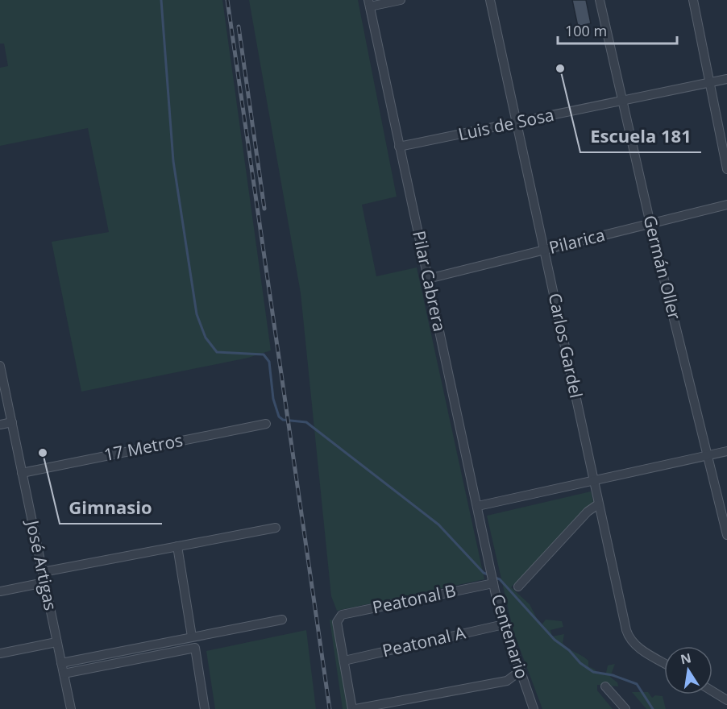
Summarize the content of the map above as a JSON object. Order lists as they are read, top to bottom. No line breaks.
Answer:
{"streets":{"street":["Luis de Sosa","Pilarica","Germán Oller","Pilar Cabrera","Carlos Gardel","17 Metros","José Artigas","Peatonal B","Centenario","Peatonal A"]},"crossings":[["Luis de Sosa","Germán Oller"],["Luis de Sosa","Pilar Cabrera"],["Luis de Sosa","Carlos Gardel"],["Pilarica","Germán Oller"],["Pilarica","Pilar Cabrera"],["Pilarica","Carlos Gardel"],["Pilar Cabrera","Centenario"],["17 Metros","José Artigas"],["Peatonal B","Centenario"],["Peatonal B","Peatonal A"],["Centenario","Peatonal A"]],"places":["Escuela 181","Gimnasio"],"scale_bar":"100 m","north":"top"}
